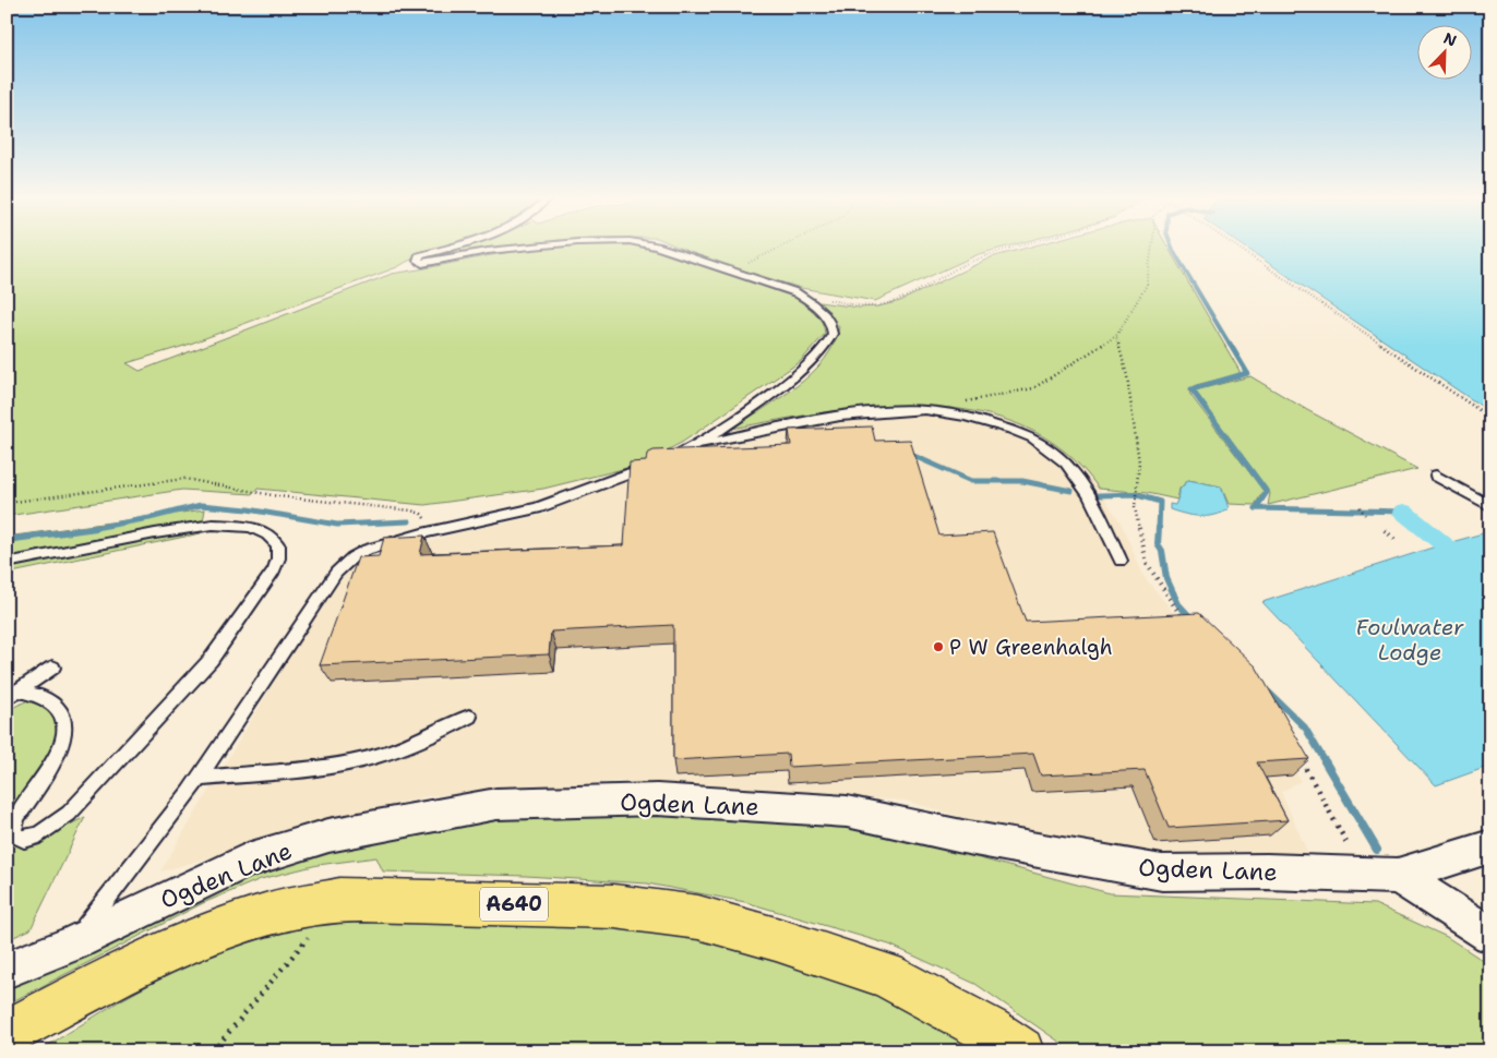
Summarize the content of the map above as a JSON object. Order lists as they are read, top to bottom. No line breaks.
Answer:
{"streets":{"main road":["A640"],"street":["Ogden Lane"]},"water":["Foulwater Lodge"],"places":["P W Greenhalgh"],"north":"top right"}
